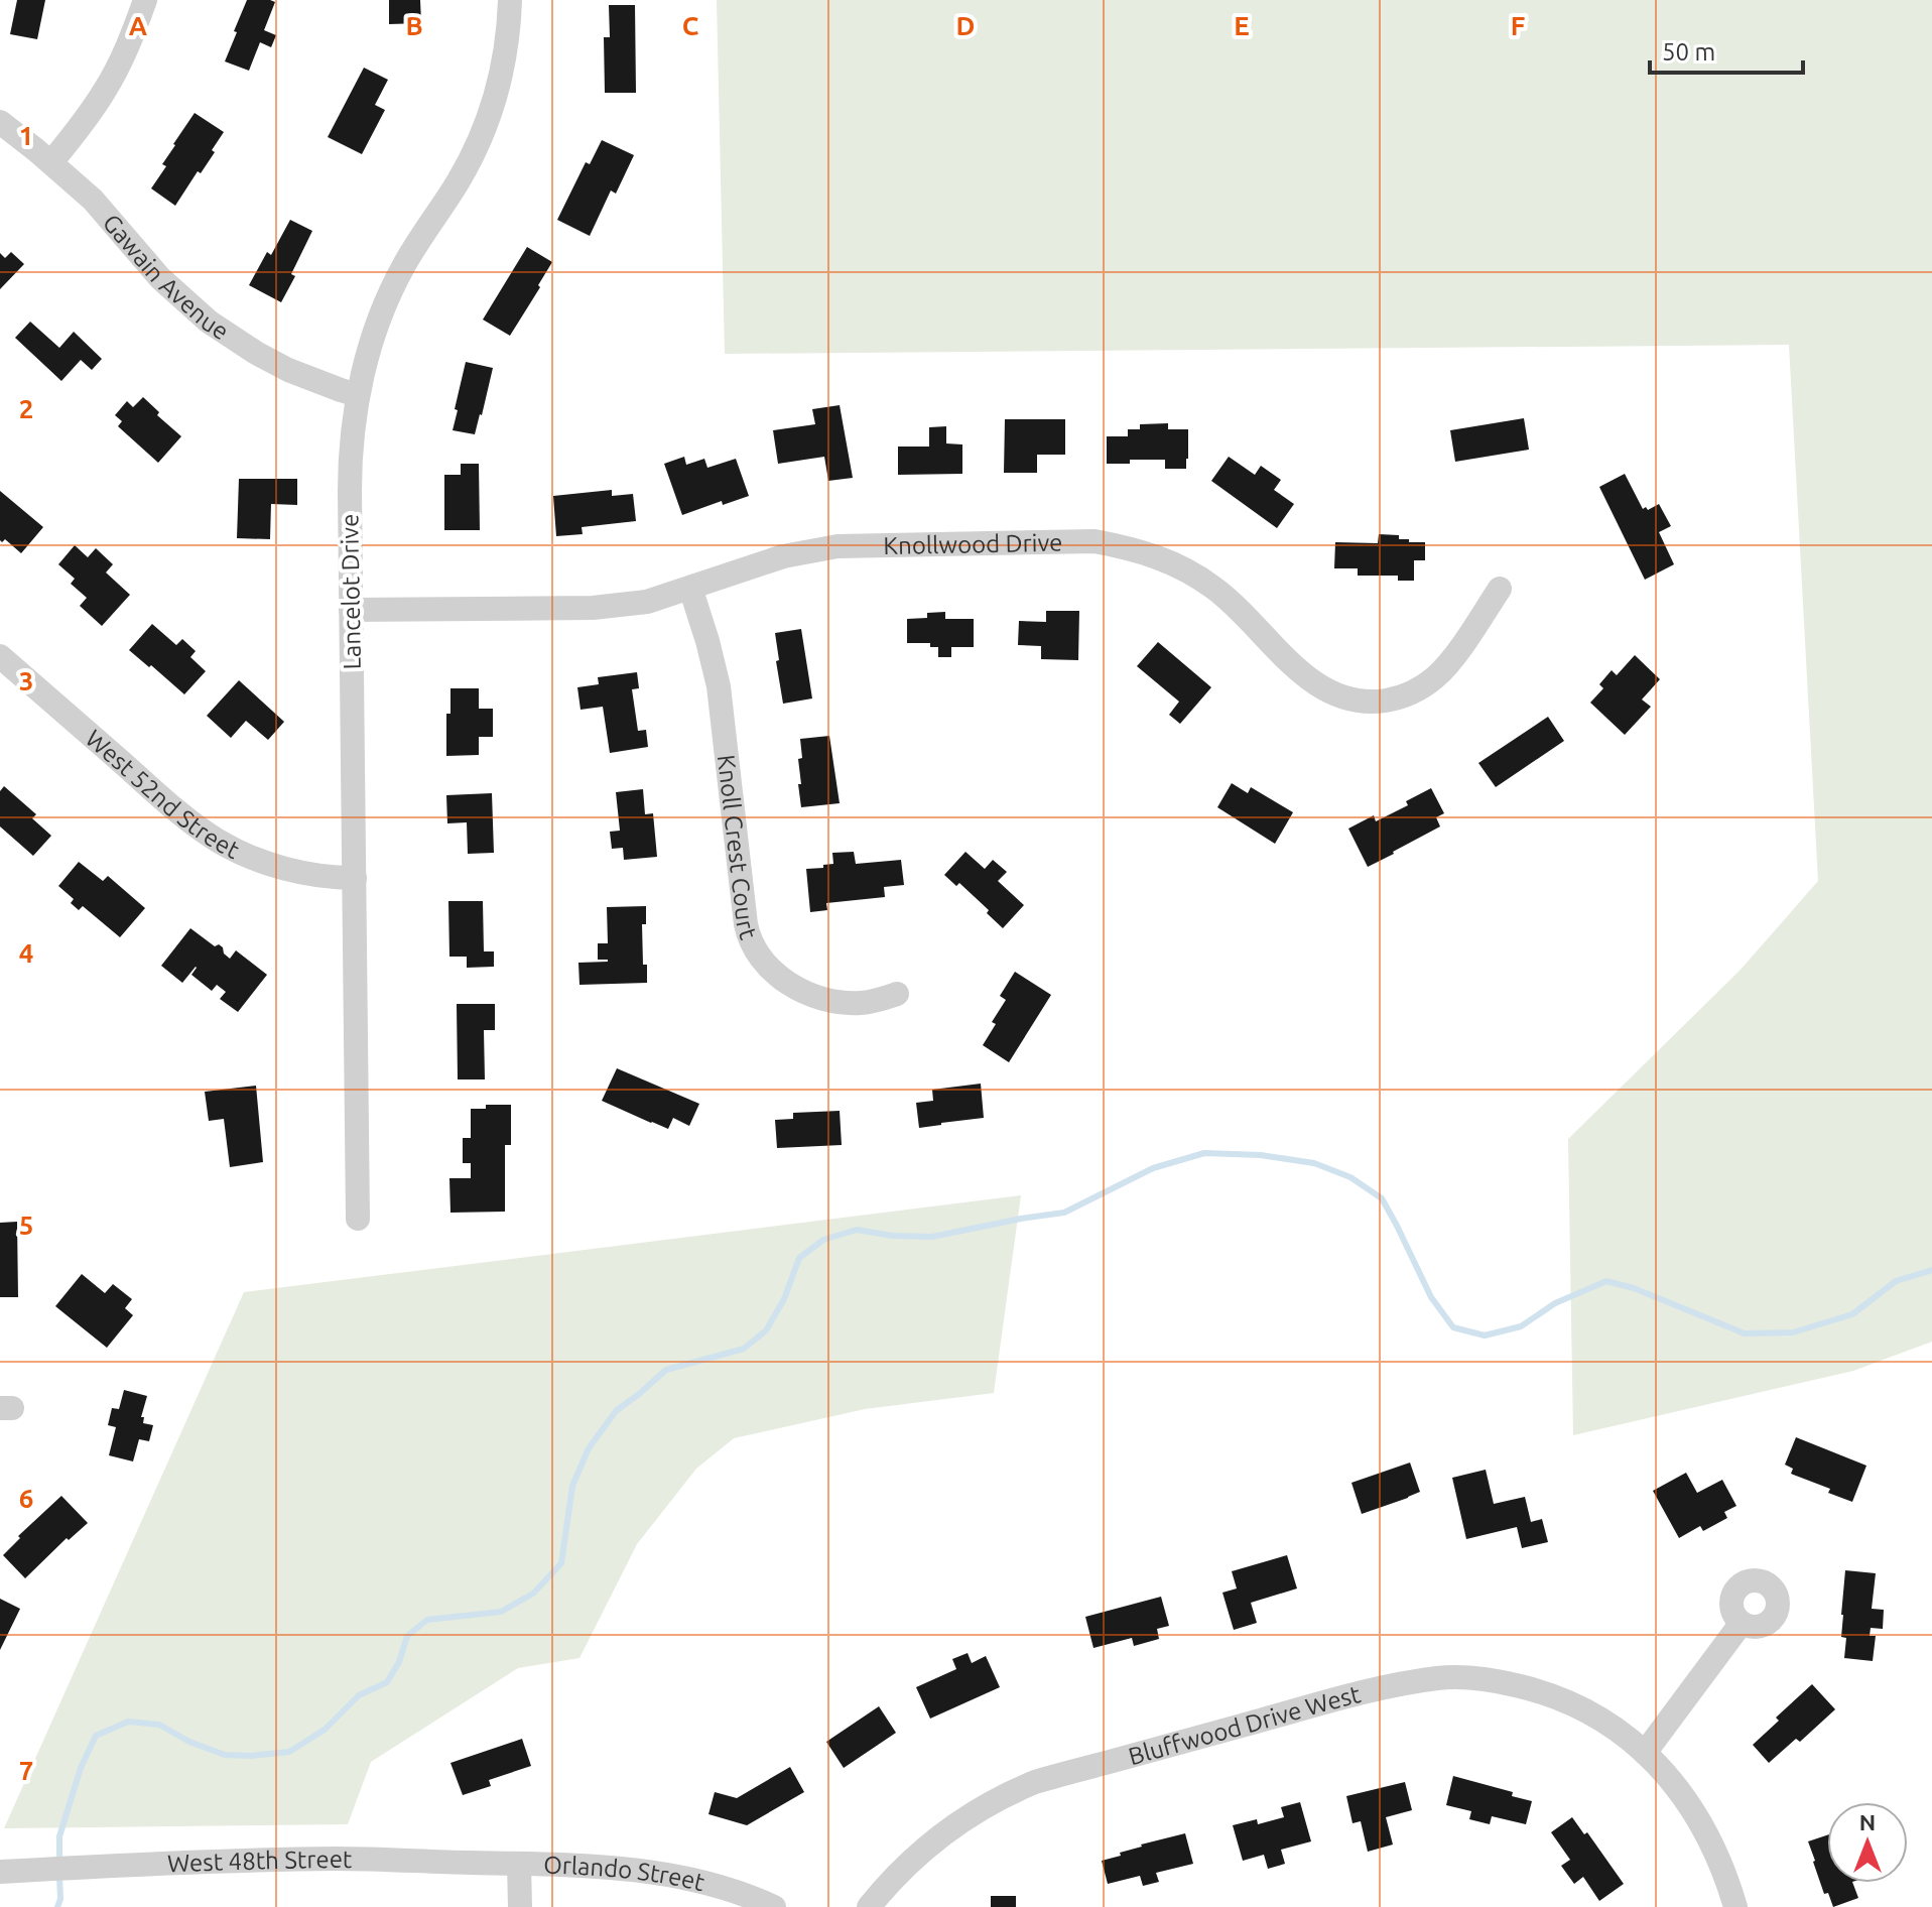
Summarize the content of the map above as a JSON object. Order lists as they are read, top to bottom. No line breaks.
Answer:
{"streets":{"street":["Gawain Avenue","Knollwood Drive","Lancelot Drive","West 52nd Street","Knoll Crest Court","Bluffwood Drive West","West 48th Street","Orlando Street"]},"crossings":[["Gawain Avenue","Lancelot Drive"],["Knollwood Drive","Lancelot Drive"],["Knollwood Drive","Knoll Crest Court"],["Lancelot Drive","West 52nd Street"],["West 48th Street","Orlando Street"]],"scale_bar":"50 m","north":"top","grid":{"columns":["A","B","C","D","E","F"],"rows":["1","2","3","4","5","6","7"]}}
